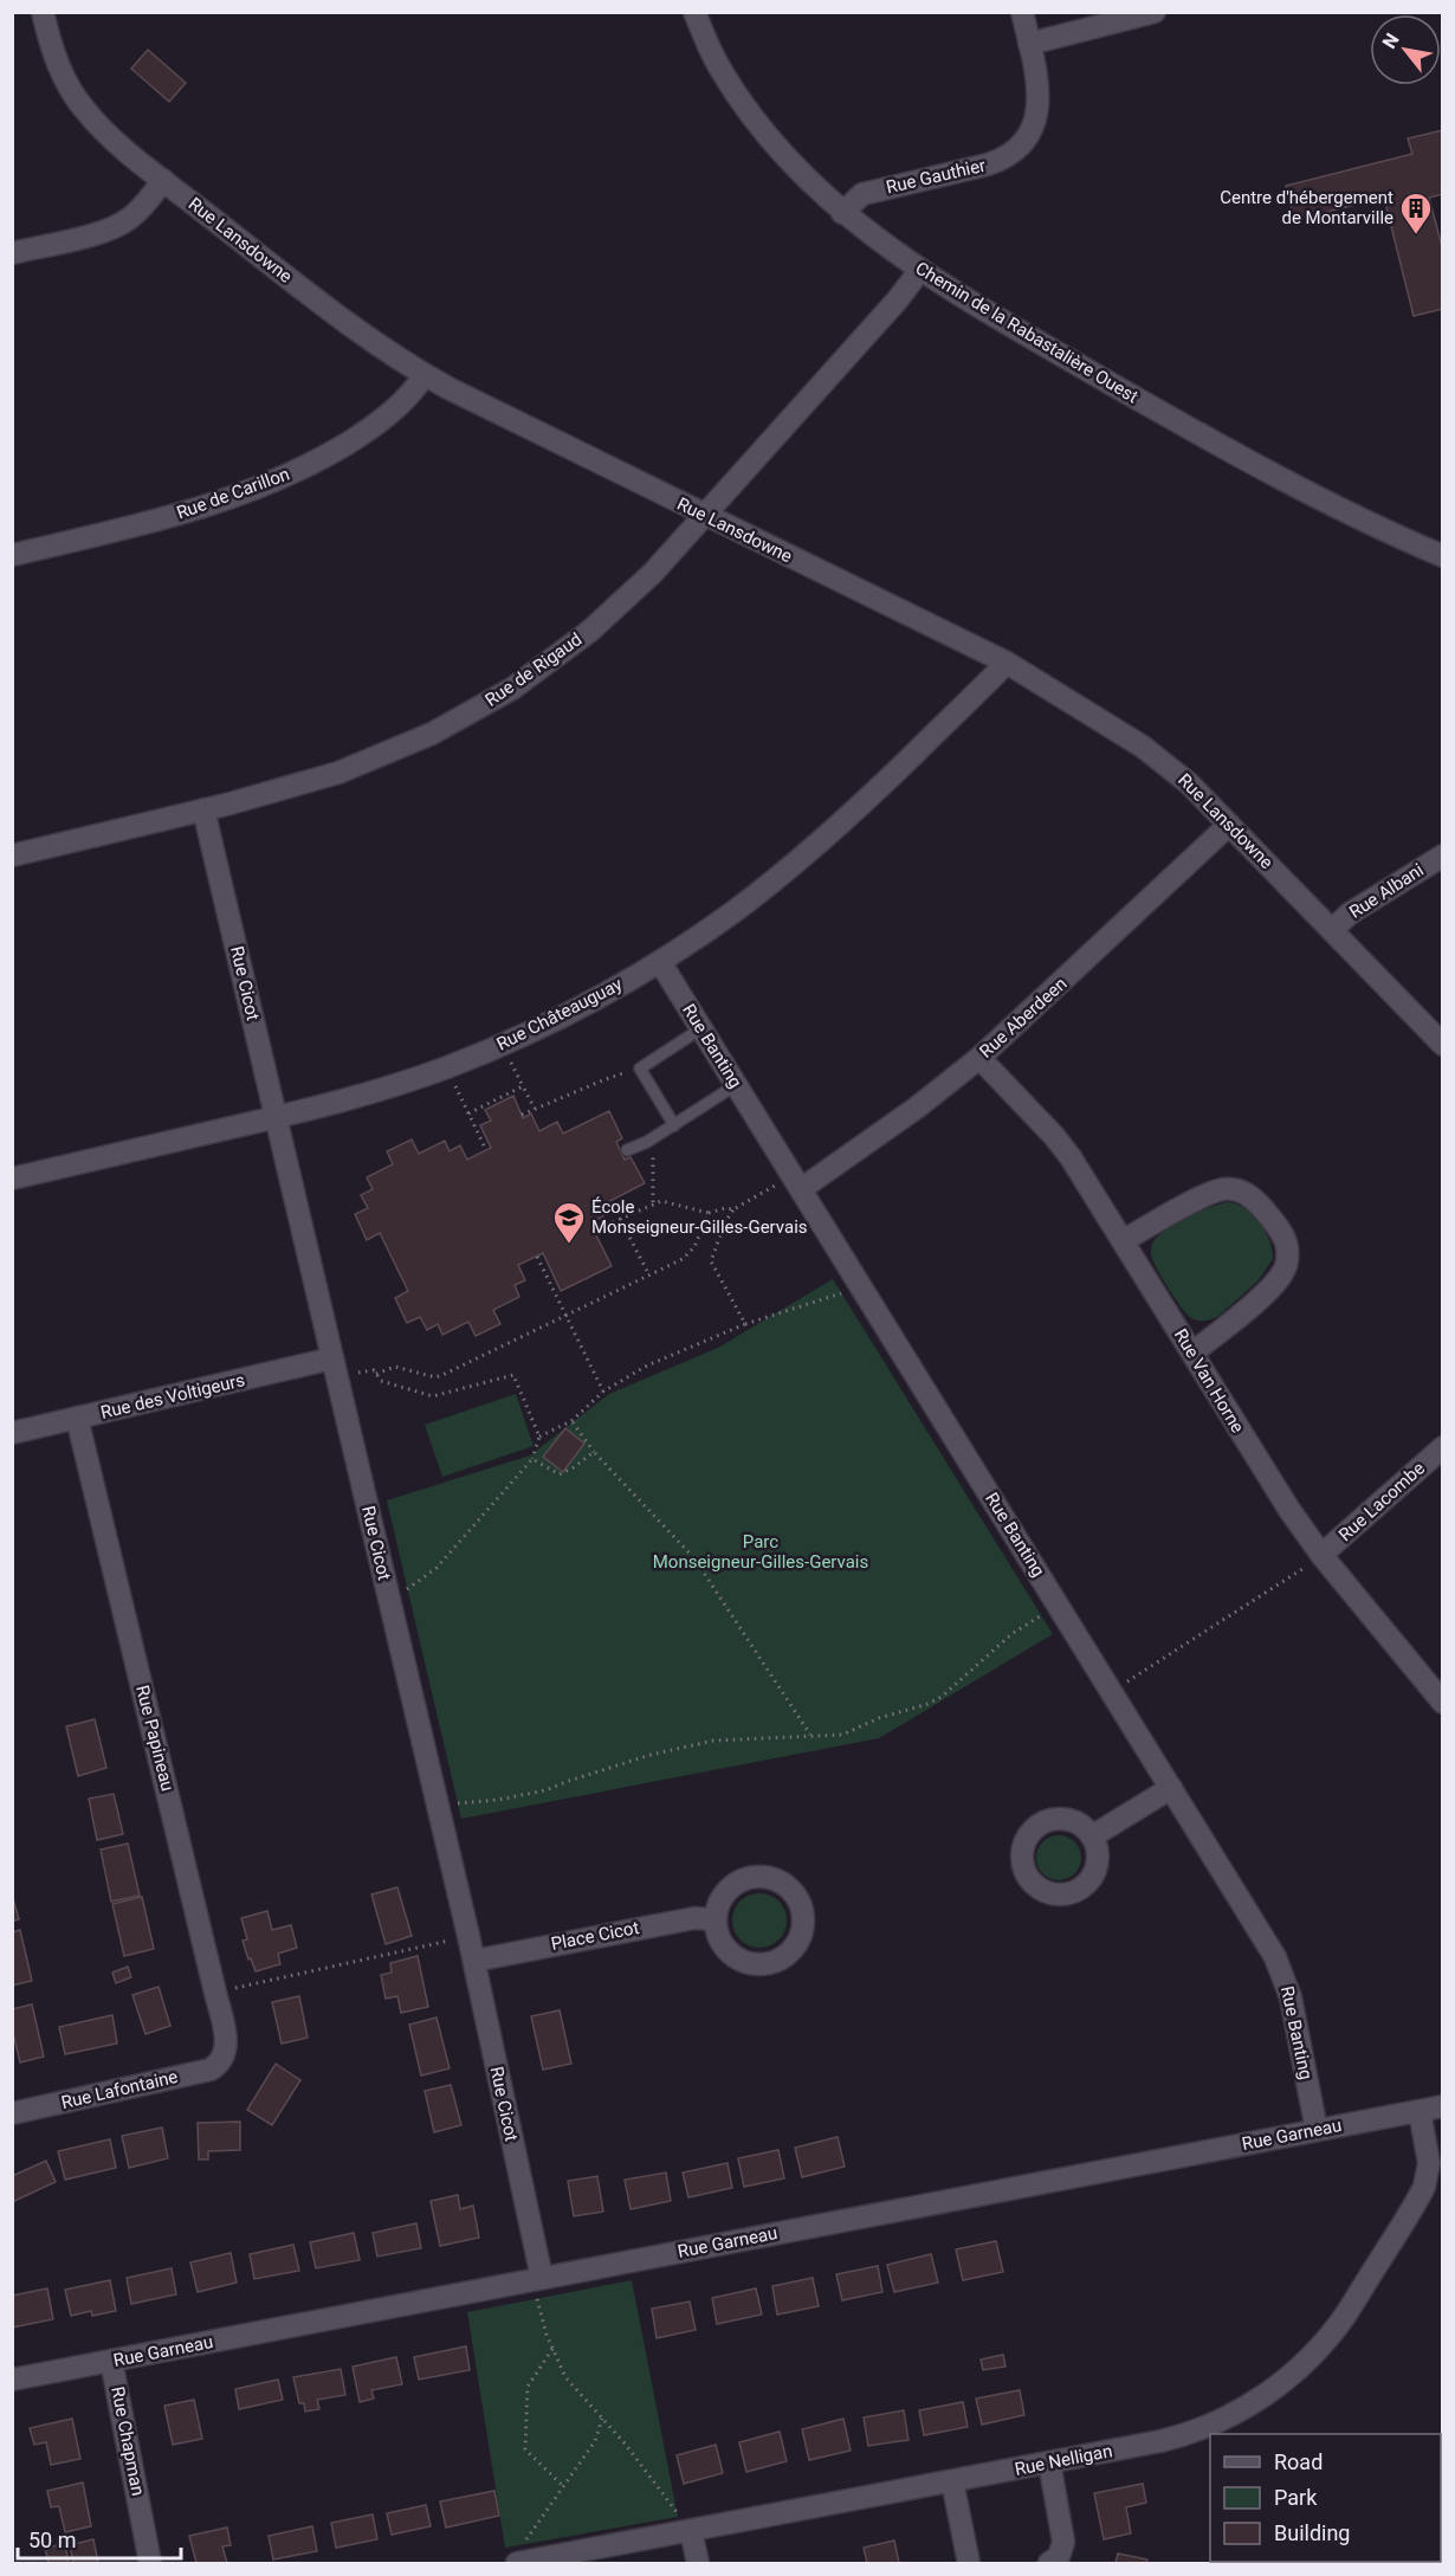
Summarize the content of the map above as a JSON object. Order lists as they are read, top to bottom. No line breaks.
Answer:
{"streets":{"street":["Rue Gauthier","Rue Lansdowne","Chemin de la Rabastalière Ouest","Rue de Carillon","Rue de Rigaud","Rue Albani","Rue Cicot","Rue Châteauguay","Rue Aberdeen","Rue Banting","Rue Van Horne","Rue des Voltigeurs","Rue Lacombe","Rue Papineau","Place Cicot","Rue Lafontaine","Rue Garneau","Rue Chapman","Rue Nelligan"]},"crossings":[["Rue Gauthier","Chemin de la Rabastalière Ouest"],["Rue Lansdowne","Rue de Carillon"],["Rue Lansdowne","Rue de Rigaud"],["Rue Lansdowne","Rue Albani"],["Rue Lansdowne","Rue Châteauguay"],["Rue Lansdowne","Rue Aberdeen"],["Chemin de la Rabastalière Ouest","Rue de Rigaud"],["Rue de Rigaud","Rue Cicot"],["Rue Cicot","Rue Châteauguay"],["Rue Cicot","Rue des Voltigeurs"],["Rue Cicot","Place Cicot"],["Rue Cicot","Rue Garneau"],["Rue Châteauguay","Rue Banting"],["Rue Aberdeen","Rue Banting"],["Rue Aberdeen","Rue Van Horne"],["Rue Banting","Rue Garneau"],["Rue Van Horne","Rue Lacombe"],["Rue des Voltigeurs","Rue Papineau"],["Rue Papineau","Rue Lafontaine"],["Rue Garneau","Rue Chapman"],["Rue Garneau","Rue Nelligan"]],"parks":["Parc Monseigneur-Gilles-Gervais"],"places":{"building":["Centre d'hébergement de Montarville"],"school or university":["École Monseigneur-Gilles-Gervais"]},"legend":["Road","Park","Building"],"scale_bar":"50 m","north":"top left"}
